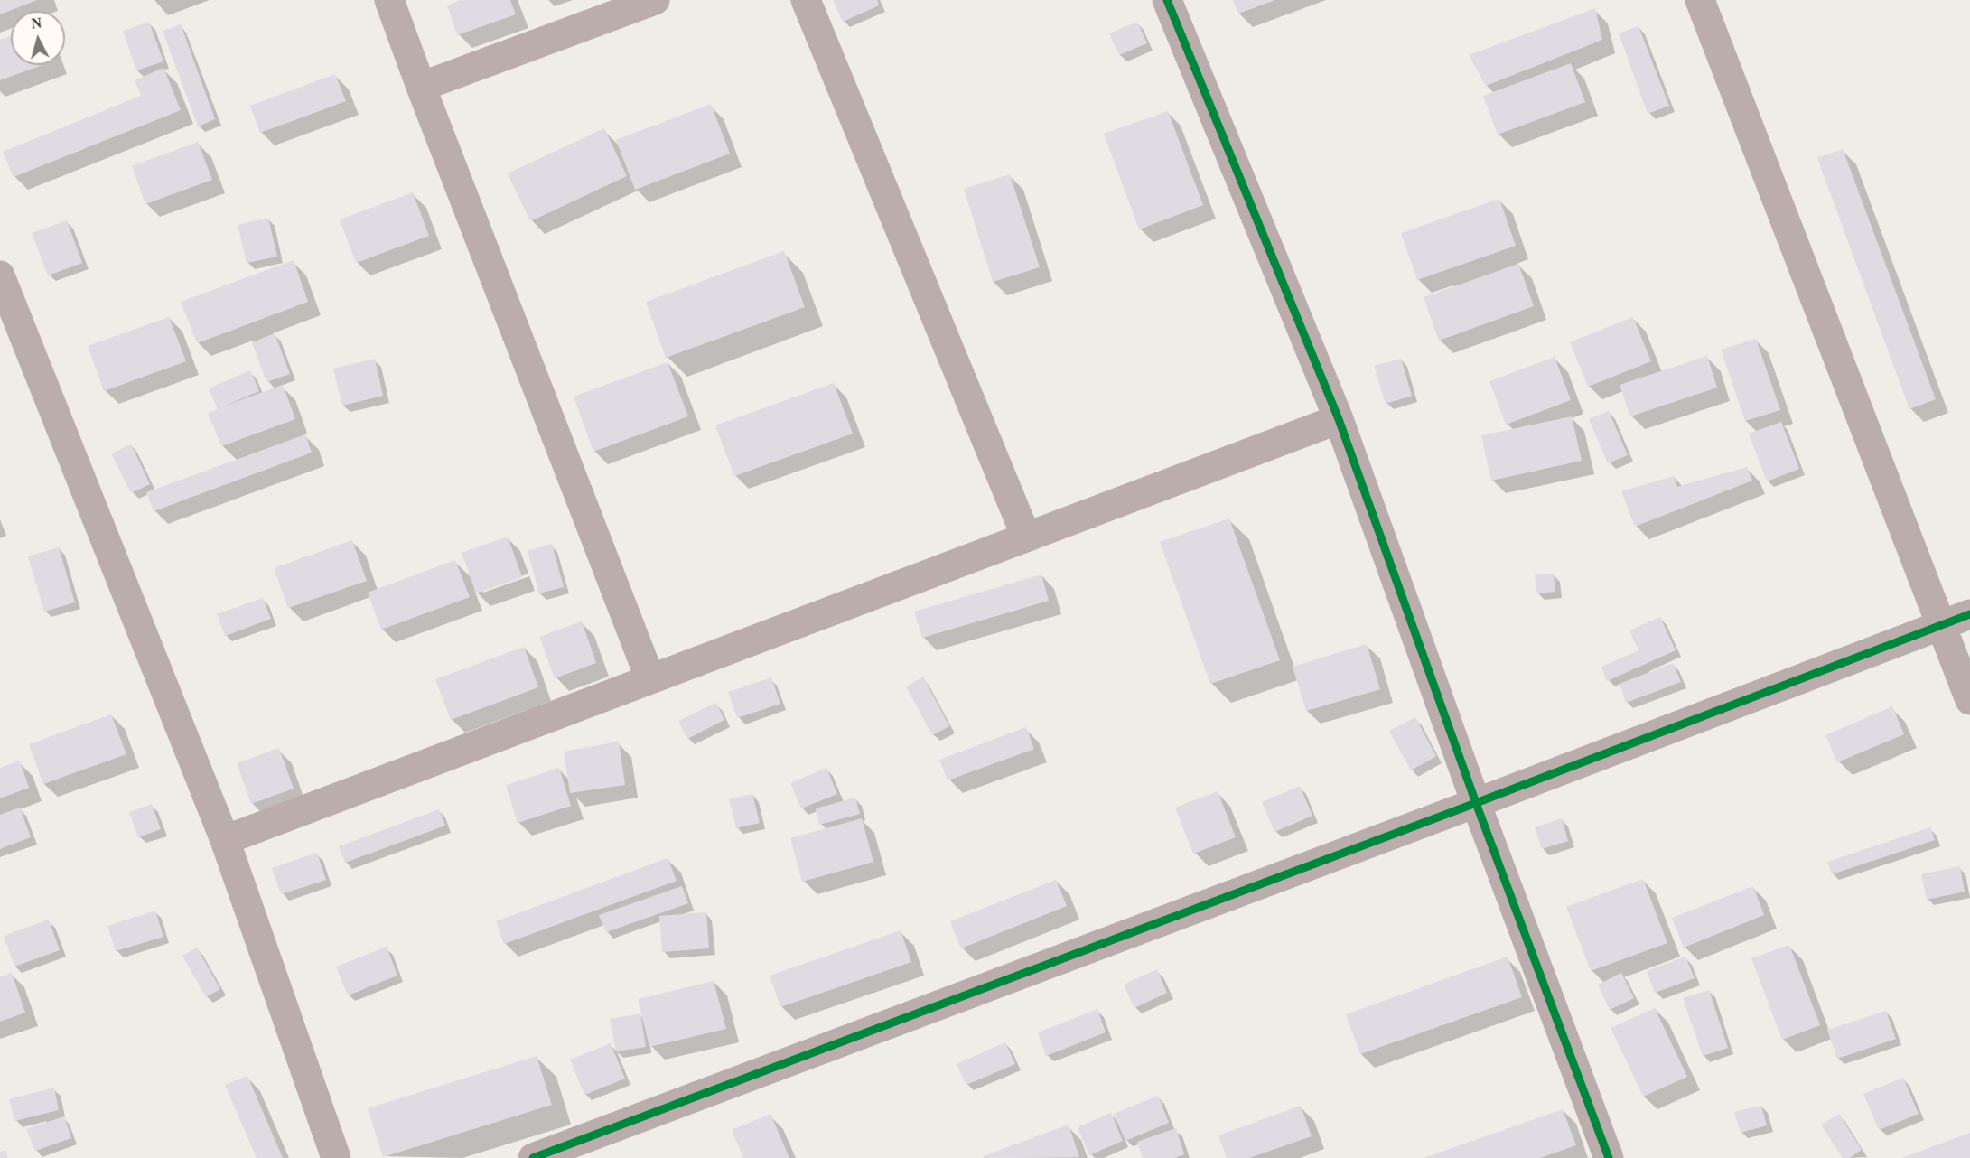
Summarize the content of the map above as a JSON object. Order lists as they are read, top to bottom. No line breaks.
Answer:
{"north":"top"}
